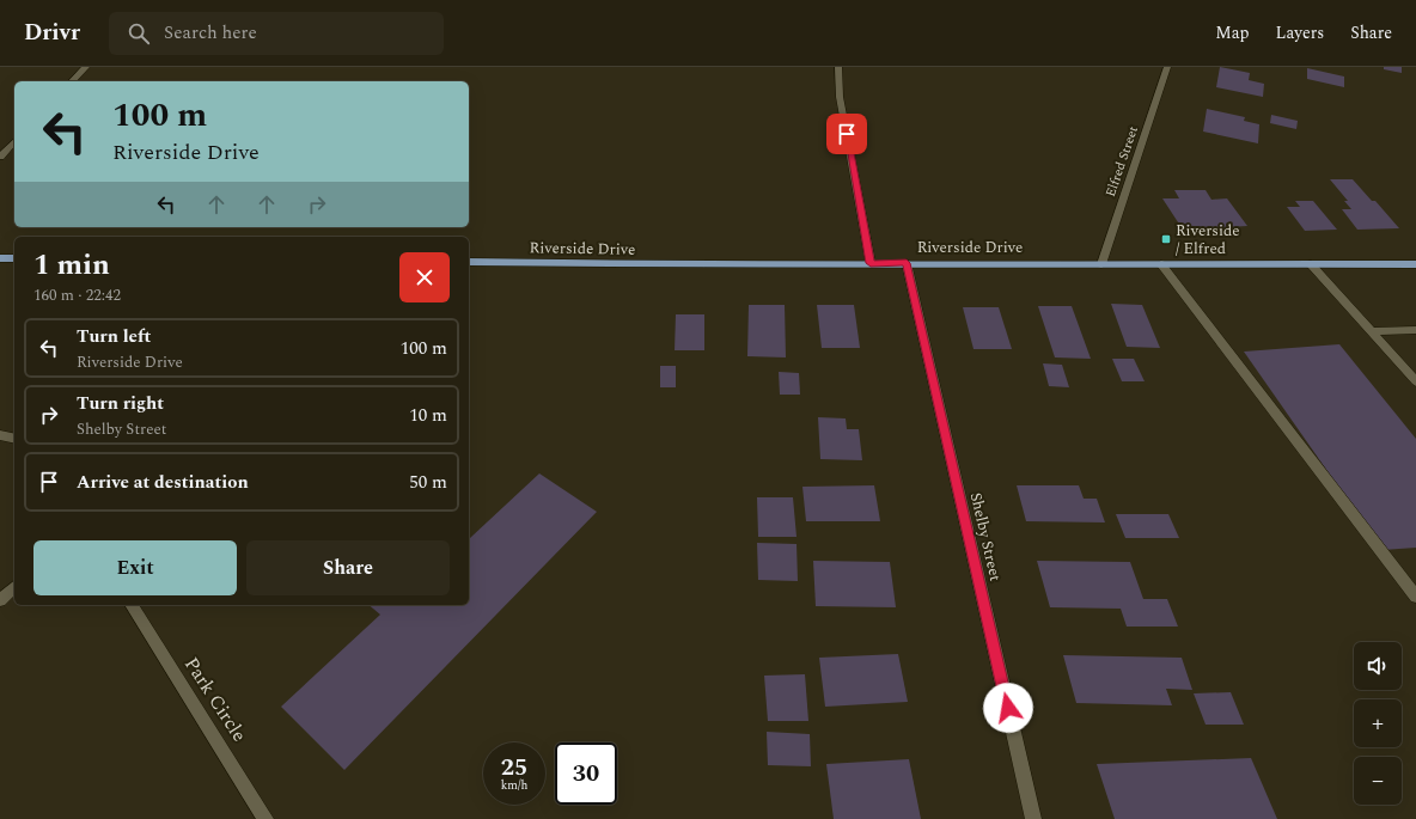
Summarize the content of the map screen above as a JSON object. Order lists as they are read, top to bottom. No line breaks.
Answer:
{"streets":{"main road":["Riverside Drive"],"street":["Elfred Street","Shelby Street","Park Circle"]},"crossings":[["Elfred Street","Riverside Drive"],["Riverside Drive","Shelby Street"]],"places":{"transit":["Riverside / Elfred"]},"page":{"header":"Drivr","search":"Search here","nav":["Map","Layers","Share"],"turn":["100 m","Riverside Drive"],"heading":["1 min","160 m · 22:42"],"list":[{"name":"Turn left","note":"Riverside Drive","value":"100 m"},{"name":"Turn right","note":"Shelby Street","value":"10 m"},{"name":"Arrive at destination","value":"50 m"}],"buttons":["Exit","Share"],"map_buttons":["+","−"],"speed":"25 km/h","limit":"30"}}
